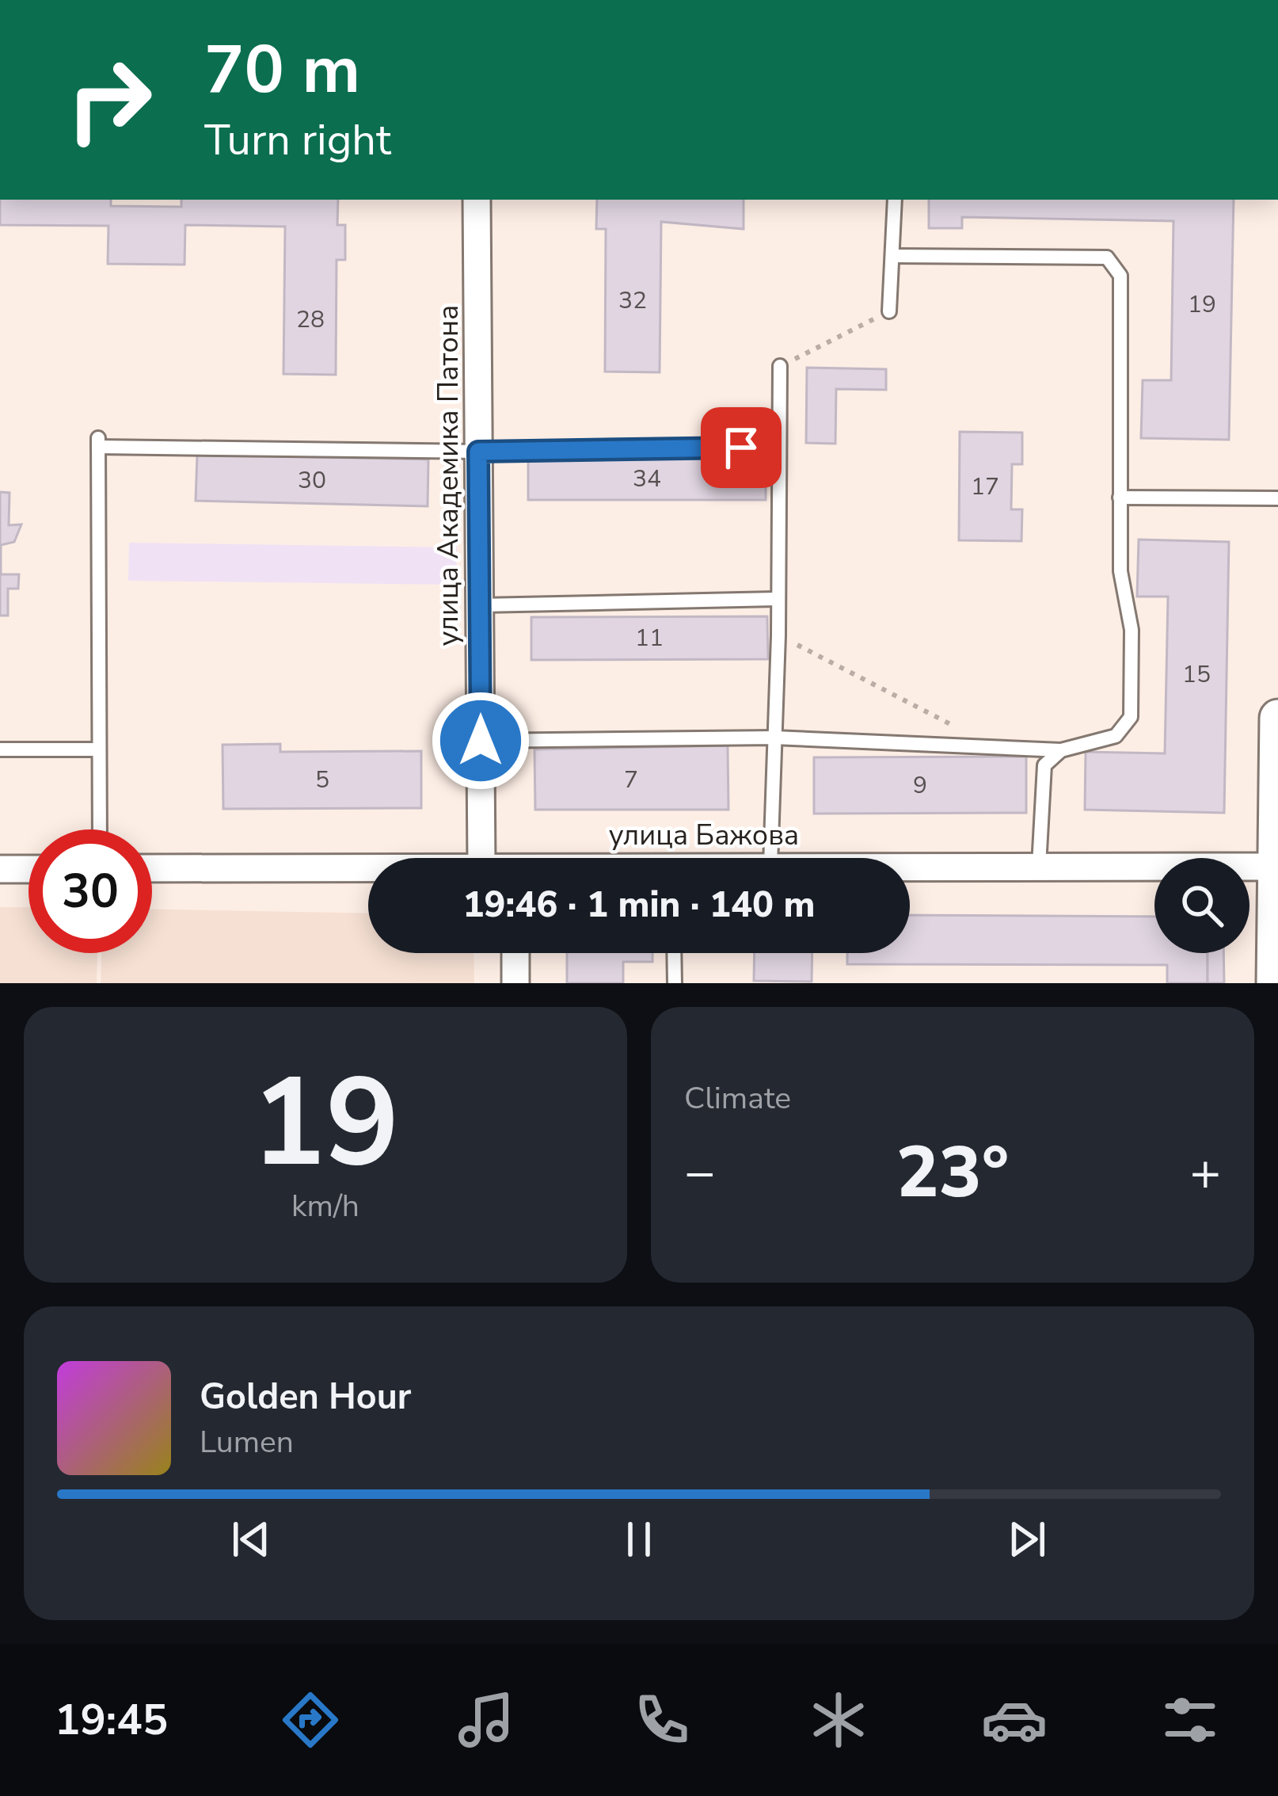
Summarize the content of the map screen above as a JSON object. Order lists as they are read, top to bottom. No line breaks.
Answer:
{"streets":{"street":["улица Академика Патона","улица Бажова"]},"house_numbers":["32","19","28","34","30","17","11","15","5","7","9"],"page":{"turn":["70 m","Turn right"],"limit":"30","trip":"19:46 · 1 min · 140 m","tile":[["19","km/h"],"Climate"],"heat":["−","23°","+"],"song":["Golden Hour","Lumen"],"tabs":"19:45"}}
